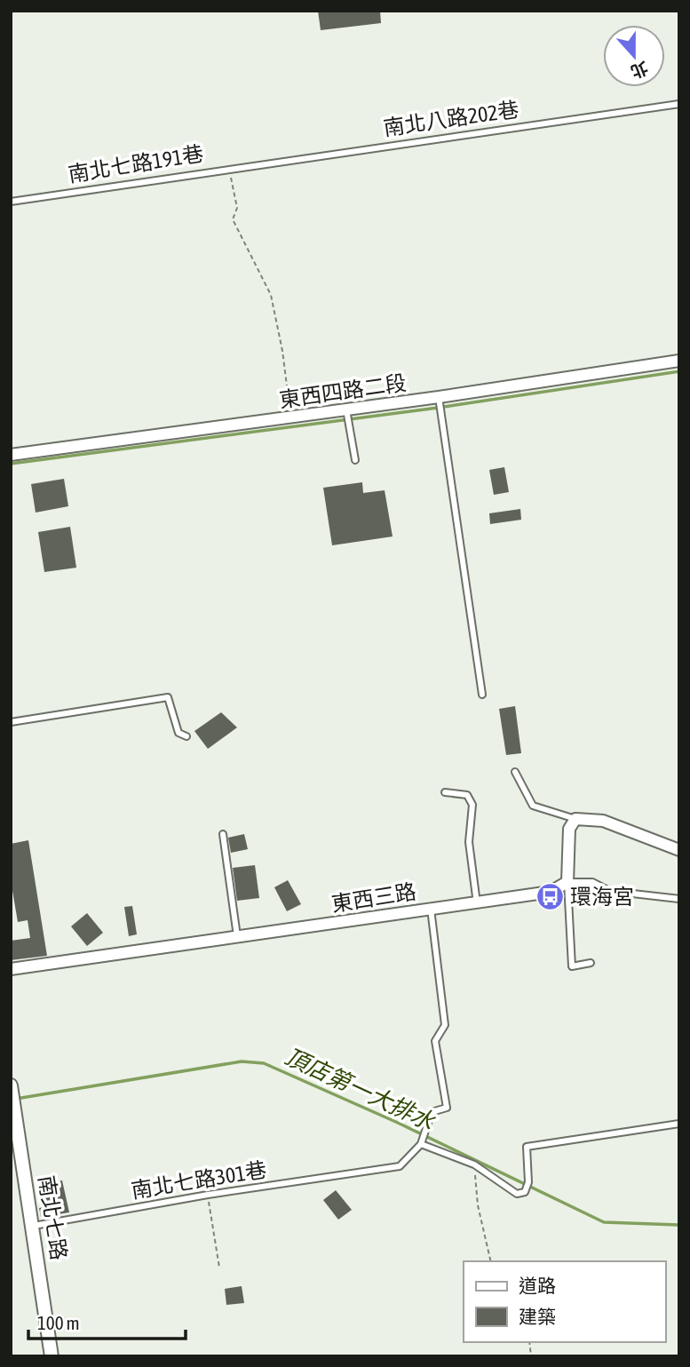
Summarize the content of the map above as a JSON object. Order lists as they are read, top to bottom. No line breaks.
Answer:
{"streets":{"street":["東西四路二段","東西三路","南北七路"],"lane":["南北八路202巷","南北七路191巷","南北七路301巷"]},"crossings":[["南北八路202巷","南北七路191巷"],["南北七路191巷","東西四路二段"],["南北七路301巷","南北七路"]],"water":["頂店第一大排水"],"places":{"bus stop":["環海宮"]},"legend":["道路","建築"],"scale_bar":"100 m","north":"bottom"}
